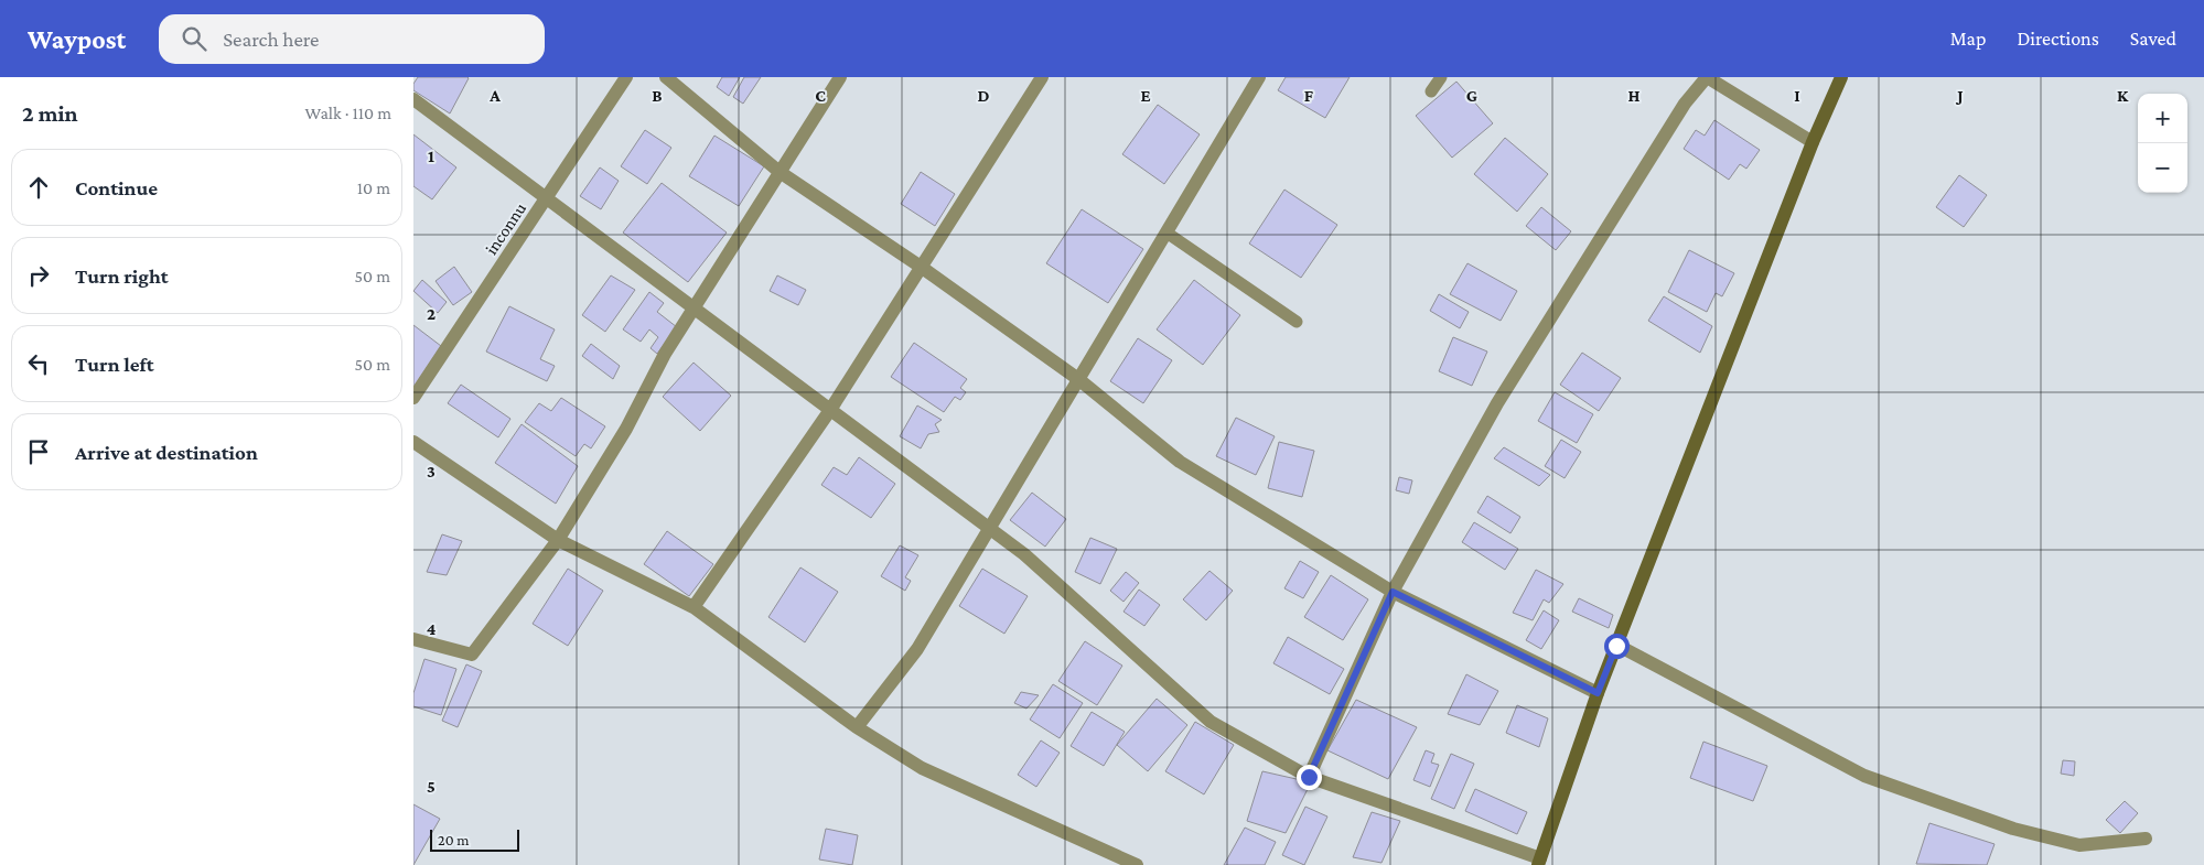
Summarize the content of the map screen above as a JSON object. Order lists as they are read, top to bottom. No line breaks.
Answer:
{"streets":{"street":["inconnu"]},"scale_bar":"20 m","page":{"header":"Waypost","search":"Search here","nav":["Map","Directions","Saved"],"heading":["2 min","Walk · 110 m"],"map_buttons":["+","−"],"list":[["Continue","10 m"],["Turn right","50 m"],["Turn left","50 m"],"Arrive at destination"],"scale":"20 m"},"grid":{"columns":["A","B","C","D","E","F","G","H","I","J","K"],"rows":["1","2","3","4","5"]}}
